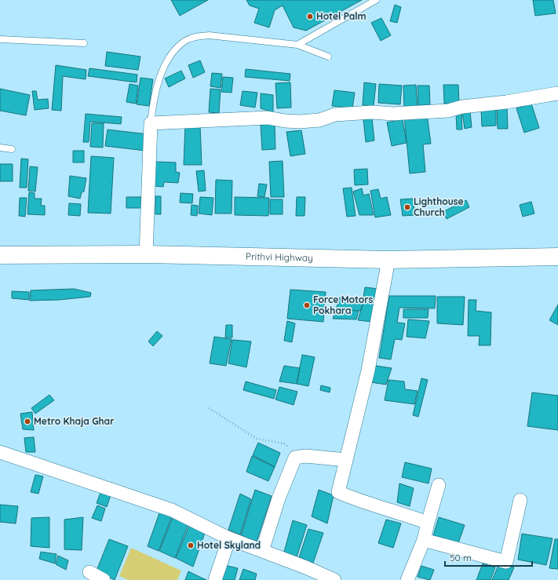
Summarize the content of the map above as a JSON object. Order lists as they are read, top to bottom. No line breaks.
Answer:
{"streets":{"highway":["Prithvi Highway"]},"places":["Hotel Palm","Lighthouse Church","Force Motors Pokhara","Metro Khaja Ghar","Hotel Skyland"],"scale_bar":"50 m"}
